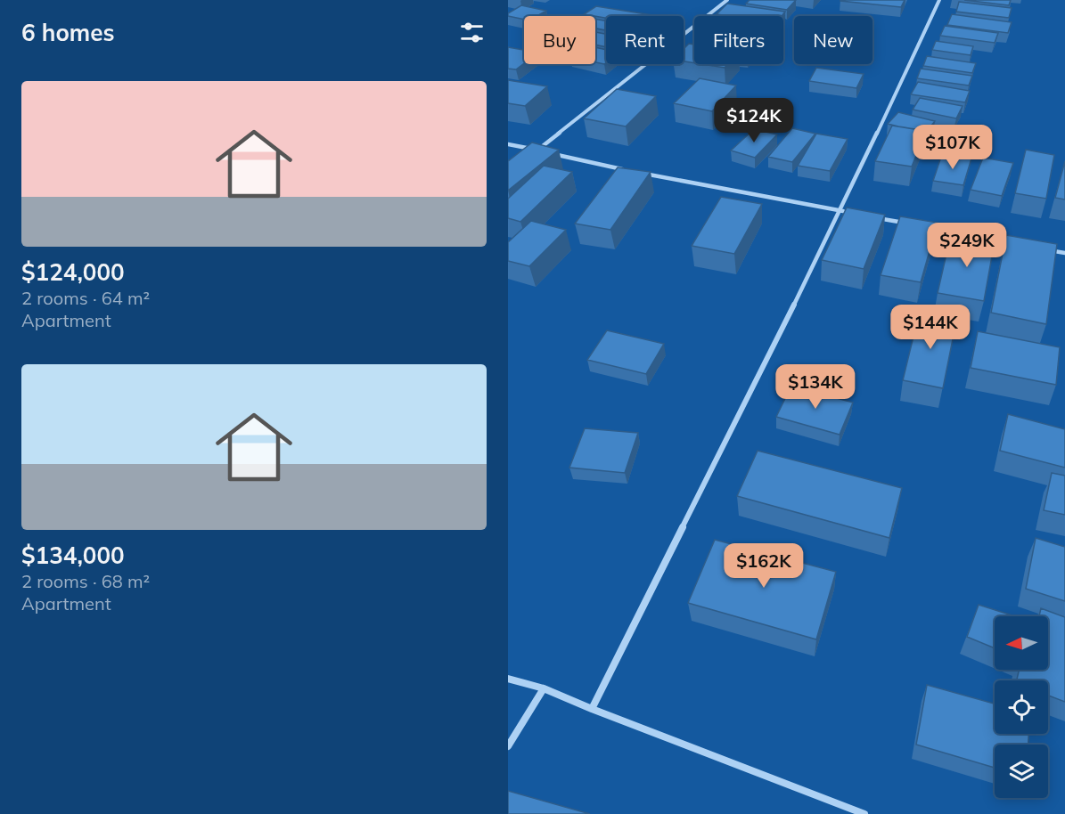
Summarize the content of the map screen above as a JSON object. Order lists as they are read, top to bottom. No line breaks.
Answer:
{"north":"left","page":{"heading":"6 homes","chip":["Buy","Rent","Filters","New"],"list":[{"name":"$124,000","note":"2 rooms · 64 m² · Apartment"},{"name":"$134,000","note":"2 rooms · 68 m² · Apartment"}],"price":["$124K","$107K","$249K","$144K","$134K","$162K"]}}
